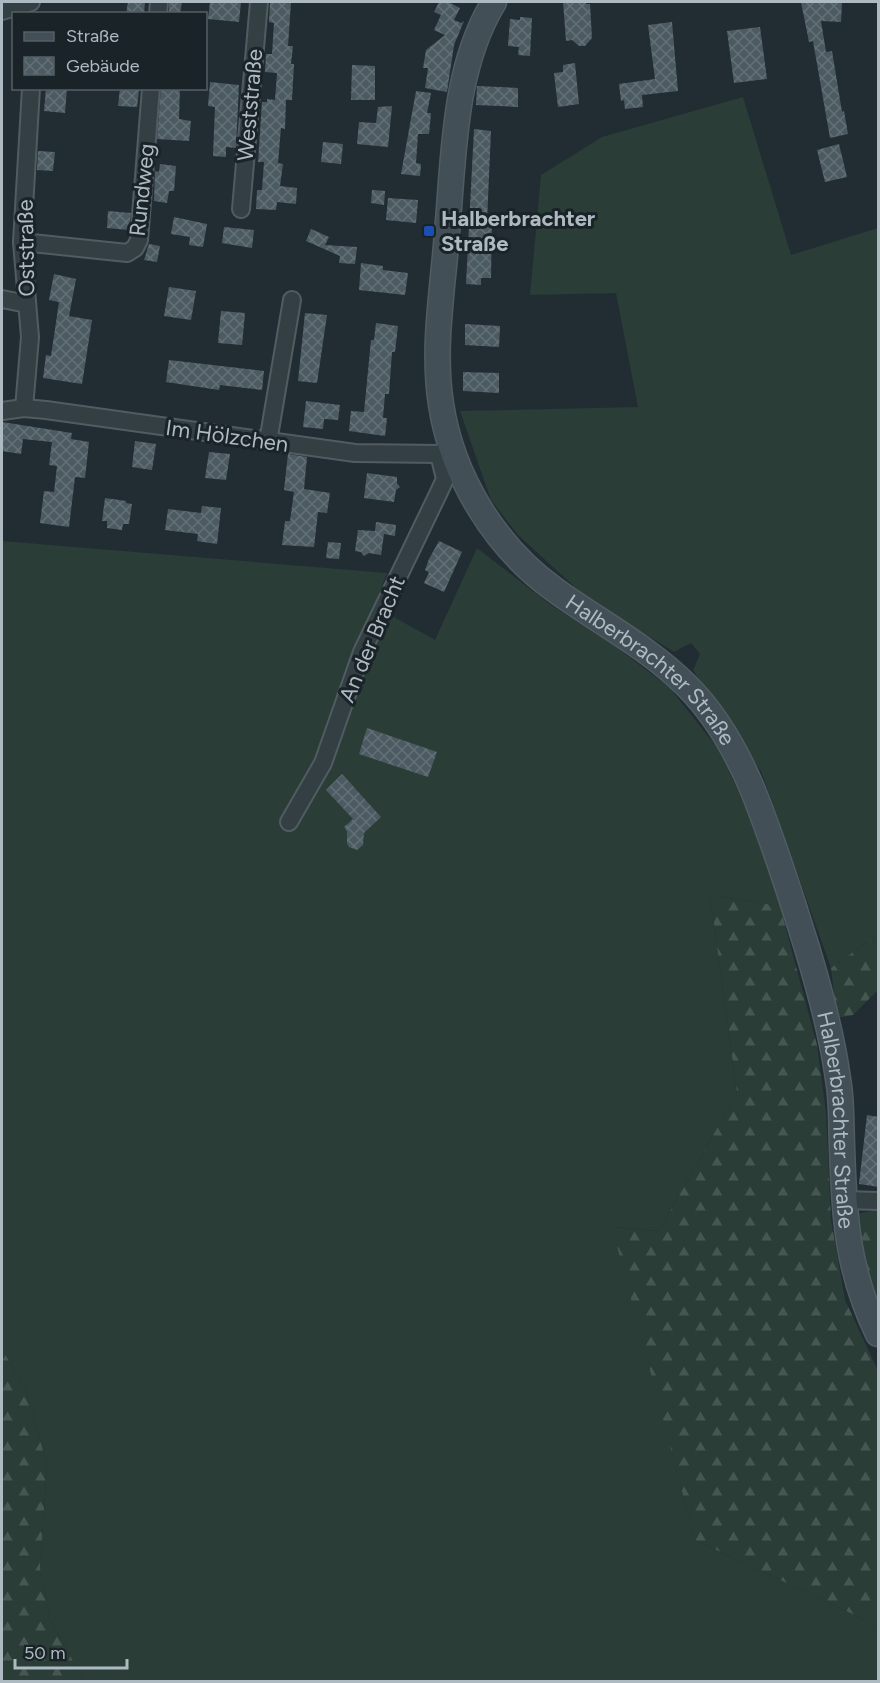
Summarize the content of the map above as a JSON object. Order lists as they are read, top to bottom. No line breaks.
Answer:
{"streets":{"main road":["Halberbrachter Straße"],"street":["Weststraße","Rundweg","Oststraße","Im Hölzchen","An der Bracht"]},"crossings":[["Rundweg","Oststraße"],["Oststraße","Im Hölzchen"],["Im Hölzchen","An der Bracht"],["Im Hölzchen","Halberbrachter Straße"],["An der Bracht","Halberbrachter Straße"]],"places":{"transit":["Halberbrachter Straße"]},"legend":["Straße","Gebäude"],"scale_bar":"50 m"}
